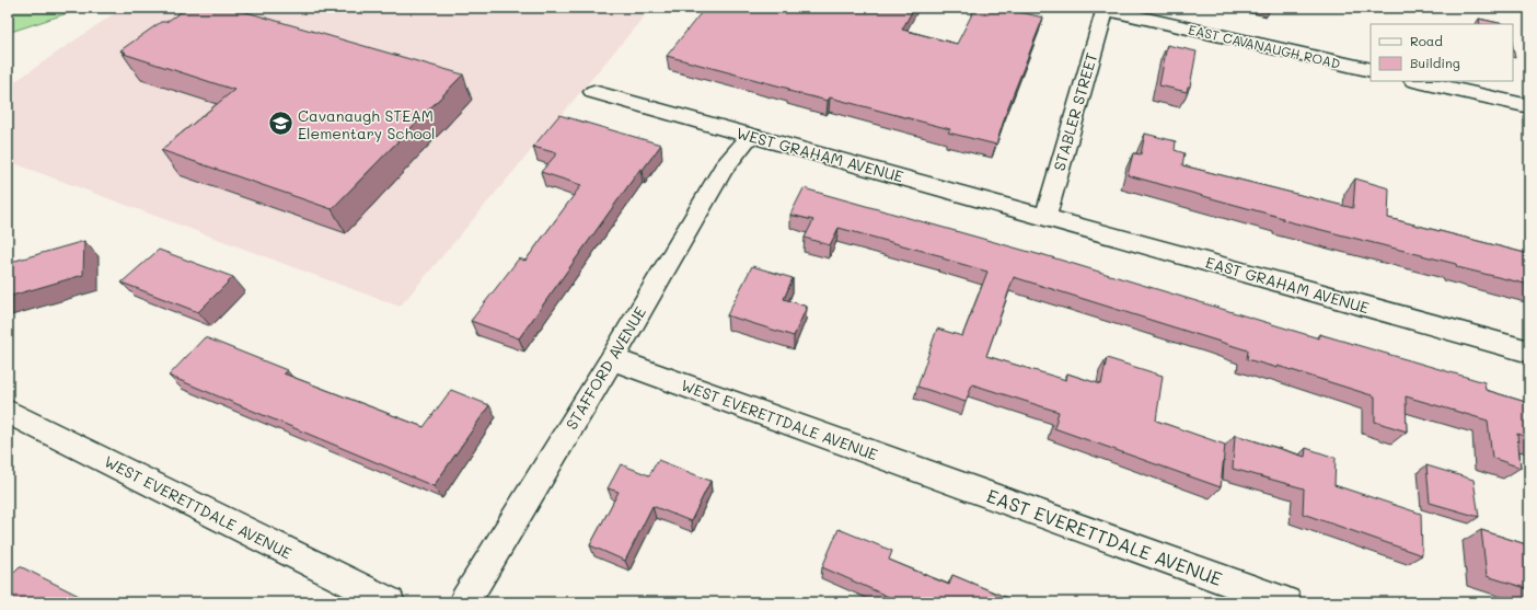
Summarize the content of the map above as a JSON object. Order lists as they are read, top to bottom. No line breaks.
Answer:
{"streets":{"street":["EAST CAVANAUGH ROAD","STABLER STREET","WEST GRAHAM AVENUE","EAST GRAHAM AVENUE","STAFFORD AVENUE","WEST EVERETTDALE AVENUE","EAST EVERETTDALE AVENUE"]},"crossings":[["EAST CAVANAUGH ROAD","STABLER STREET"],["STABLER STREET","WEST GRAHAM AVENUE"],["STABLER STREET","EAST GRAHAM AVENUE"],["WEST GRAHAM AVENUE","EAST GRAHAM AVENUE"],["WEST GRAHAM AVENUE","STAFFORD AVENUE"],["STAFFORD AVENUE","WEST EVERETTDALE AVENUE"],["WEST EVERETTDALE AVENUE","EAST EVERETTDALE AVENUE"]],"places":{"school or university":["Cavanaugh STEAM Elementary School"]},"legend":["Road","Building"]}
